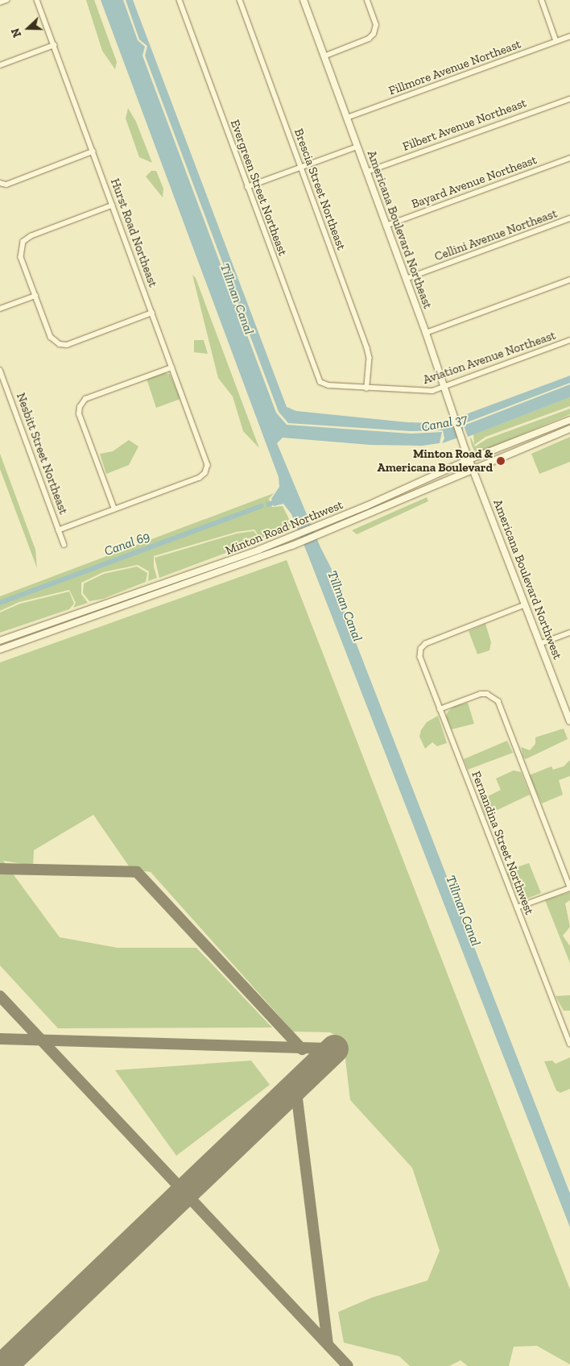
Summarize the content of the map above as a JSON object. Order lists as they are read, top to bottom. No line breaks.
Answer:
{"streets":{"main road":["Americana Boulevard Northeast","Minton Road Northwest","Americana Boulevard Northwest"],"street":["Fillmore Avenue Northeast","Filbert Avenue Northeast","Bayard Avenue Northeast","Evergreen Street Northeast","Brescia Street Northeast","Hurst Road Northeast","Cellini Avenue Northeast","Aviation Avenue Northeast","Nesbitt Street Northeast","Fernandina Street Northwest"]},"crossings":[["Fillmore Avenue Northeast","Americana Boulevard Northeast"],["Filbert Avenue Northeast","Americana Boulevard Northeast"],["Bayard Avenue Northeast","Americana Boulevard Northeast"],["Evergreen Street Northeast","Aviation Avenue Northeast"],["Brescia Street Northeast","Aviation Avenue Northeast"],["Americana Boulevard Northeast","Cellini Avenue Northeast"],["Americana Boulevard Northeast","Aviation Avenue Northeast"],["Americana Boulevard Northeast","Minton Road Northwest"],["Americana Boulevard Northeast","Americana Boulevard Northwest"],["Minton Road Northwest","Americana Boulevard Northwest"],["Americana Boulevard Northwest","Fernandina Street Northwest"]],"water":["Tillman Canal","Canal 37","Canal 69"],"places":["Minton Road & Americana Boulevard"],"north":"left"}
